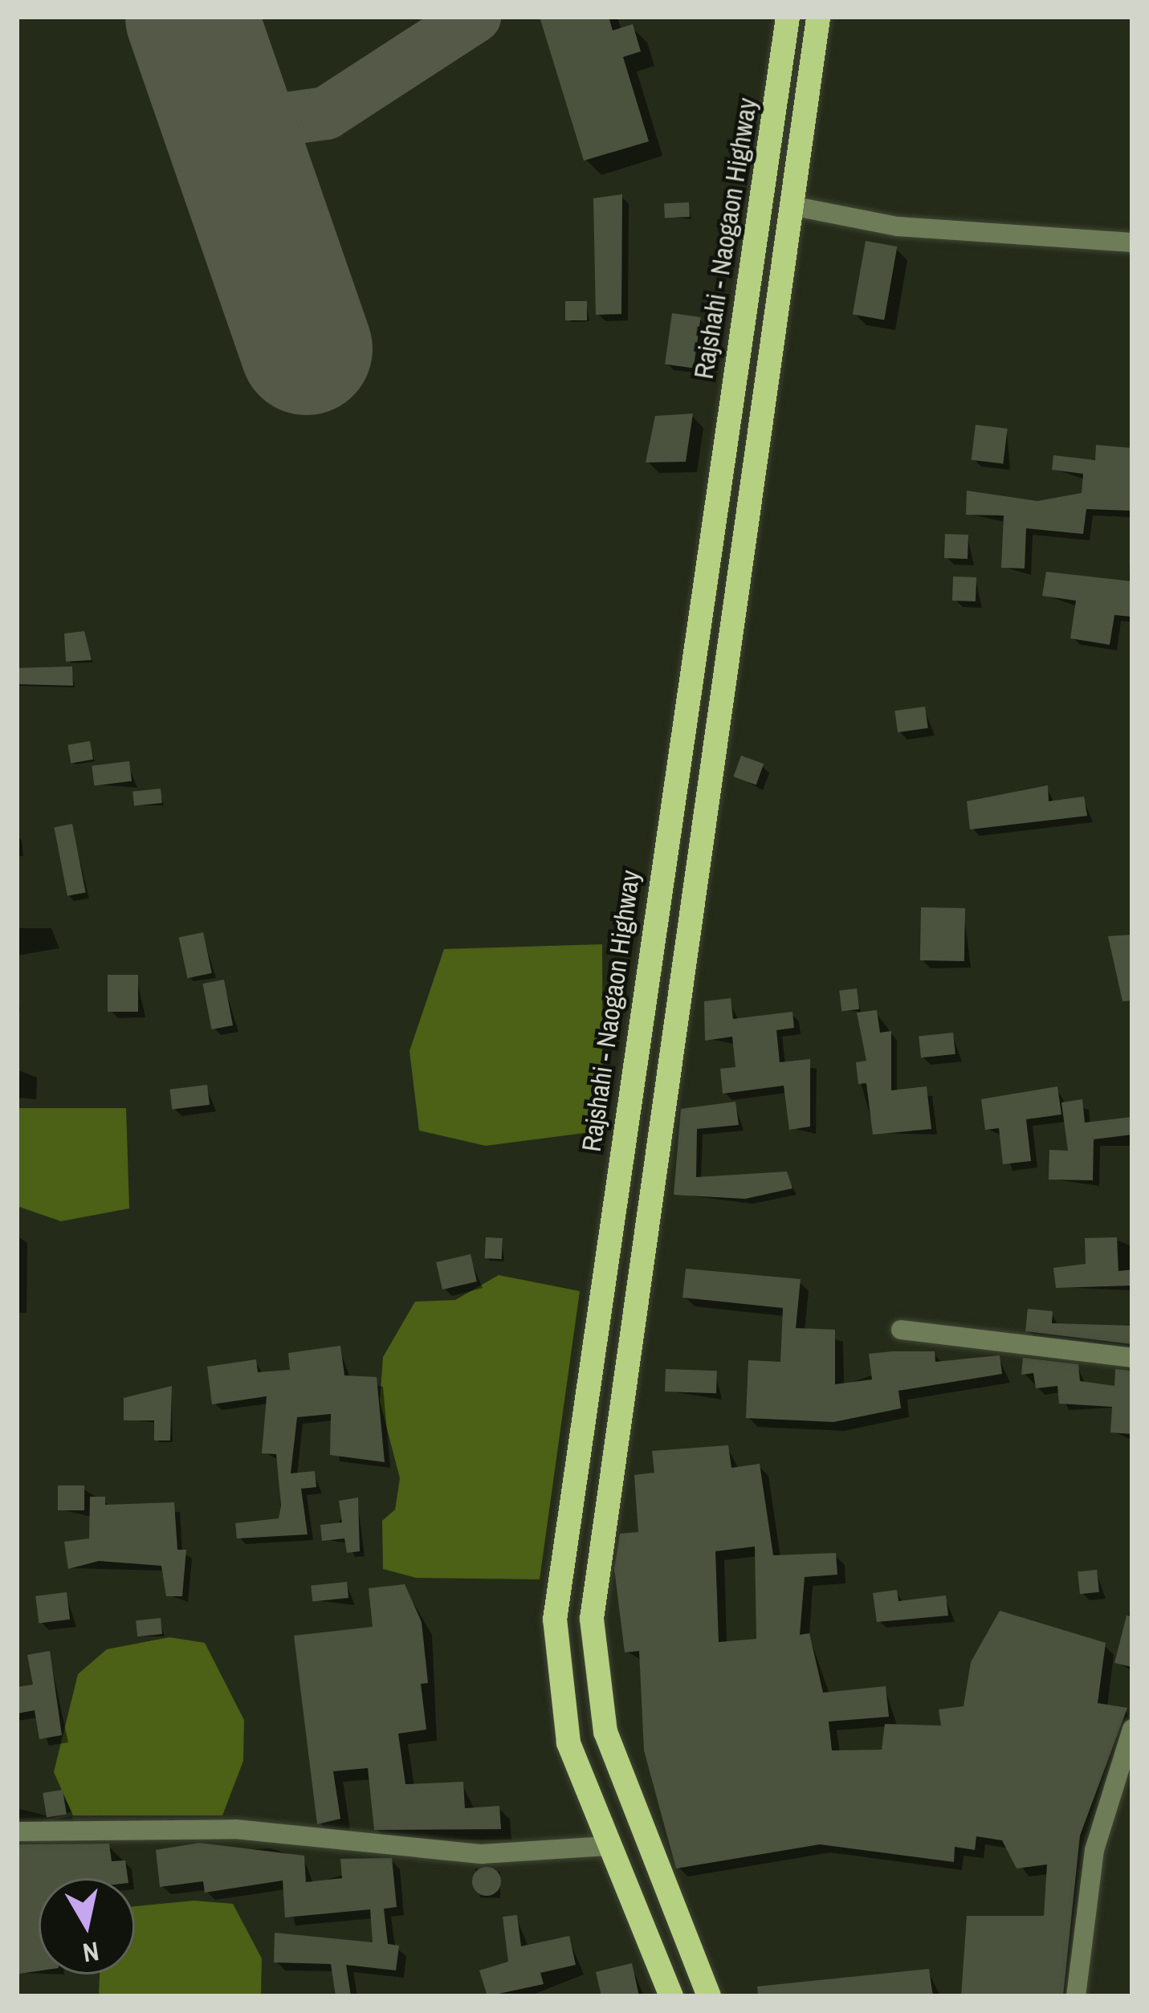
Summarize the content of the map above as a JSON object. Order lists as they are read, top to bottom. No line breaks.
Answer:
{"streets":{"main road":["Rajshahi - Naogaon Highway"]},"north":"bottom"}
